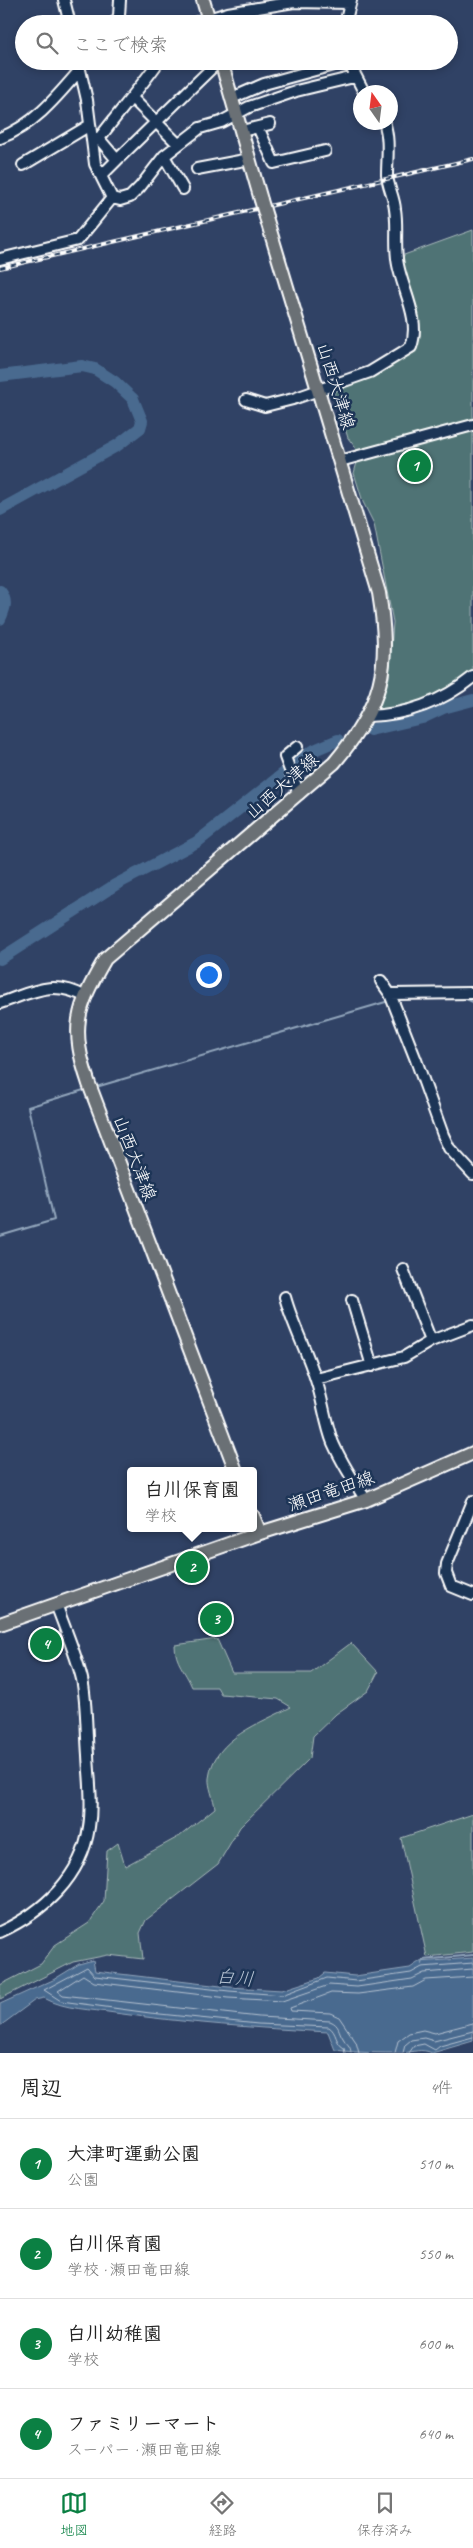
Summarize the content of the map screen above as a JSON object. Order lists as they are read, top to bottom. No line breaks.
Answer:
{"streets":{"main road":["山西大津線","瀬田竜田線"]},"water":["白川"],"north":"top","page":{"search":"ここで検索","pins":["1","2","3","4"],"popup":["白川保育園","学校"],"heading":["周辺","4件"],"list":[{"mark":"1","name":"大津町運動公園","note":"公園","value":"510 m"},{"mark":"2","name":"白川保育園","note":"学校 · 瀬田竜田線","value":"550 m"},{"mark":"3","name":"白川幼稚園","note":"学校","value":"600 m"},{"mark":"4","name":"ファミリーマート","note":"スーパー · 瀬田竜田線","value":"640 m"}],"nav":["地図","経路","保存済み"]}}
